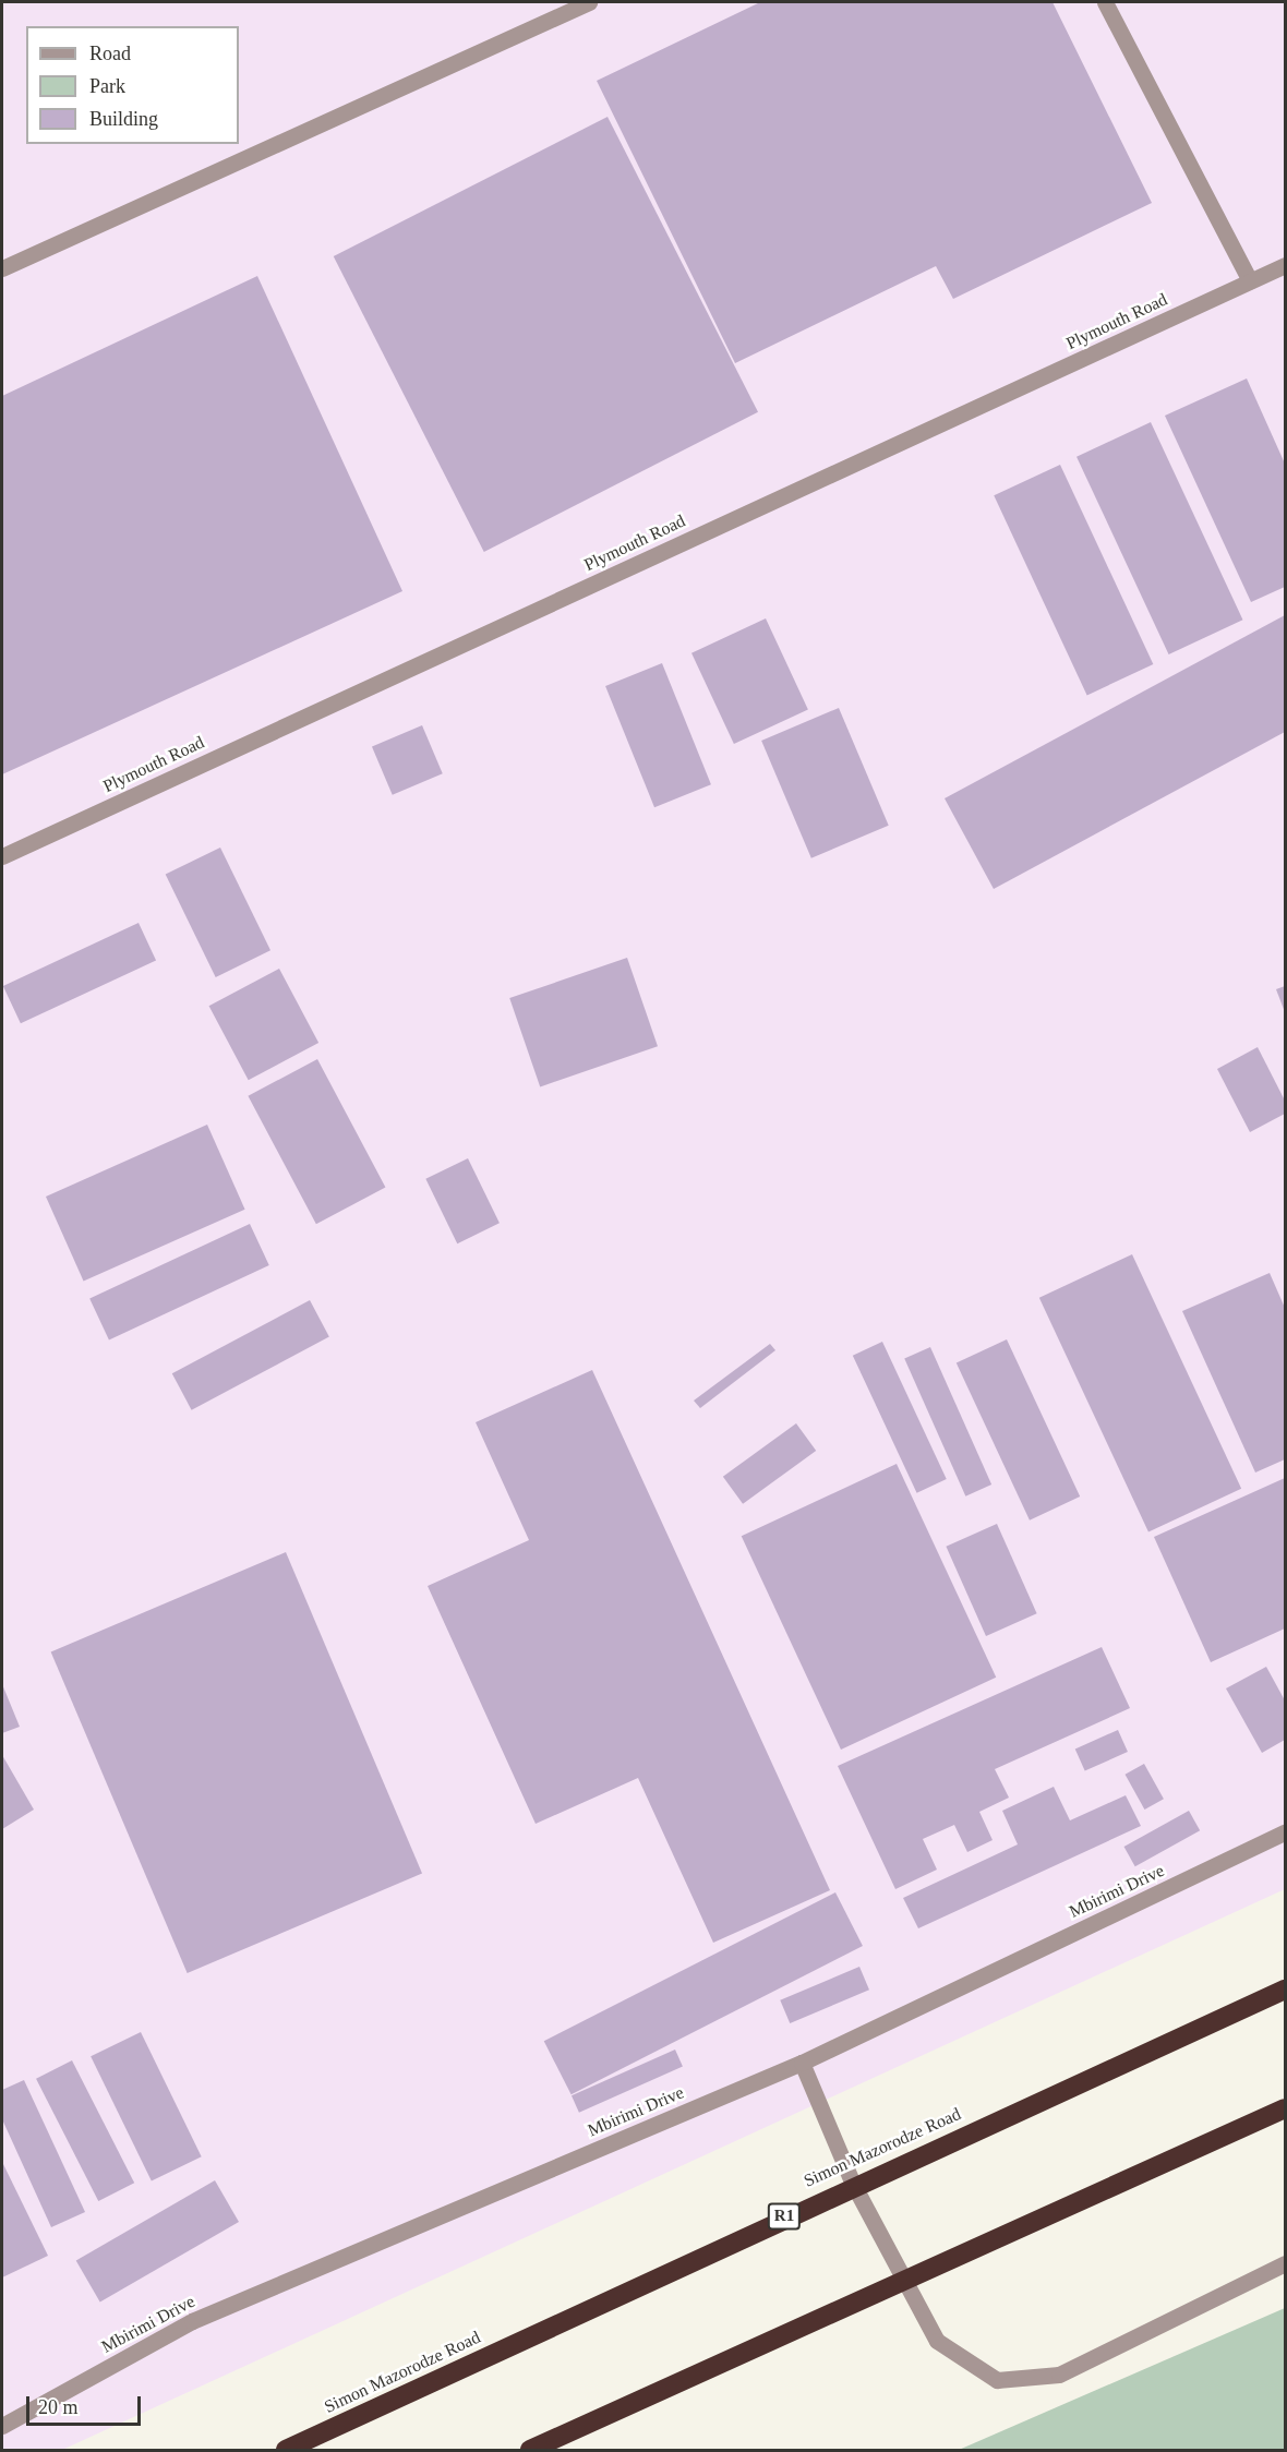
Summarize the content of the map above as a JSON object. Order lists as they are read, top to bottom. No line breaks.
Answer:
{"streets":{"highway":["Simon Mazorodze Road","R1"],"street":["Plymouth Road","Mbirimi Drive"]},"legend":["Road","Park","Building"],"scale_bar":"20 m"}
